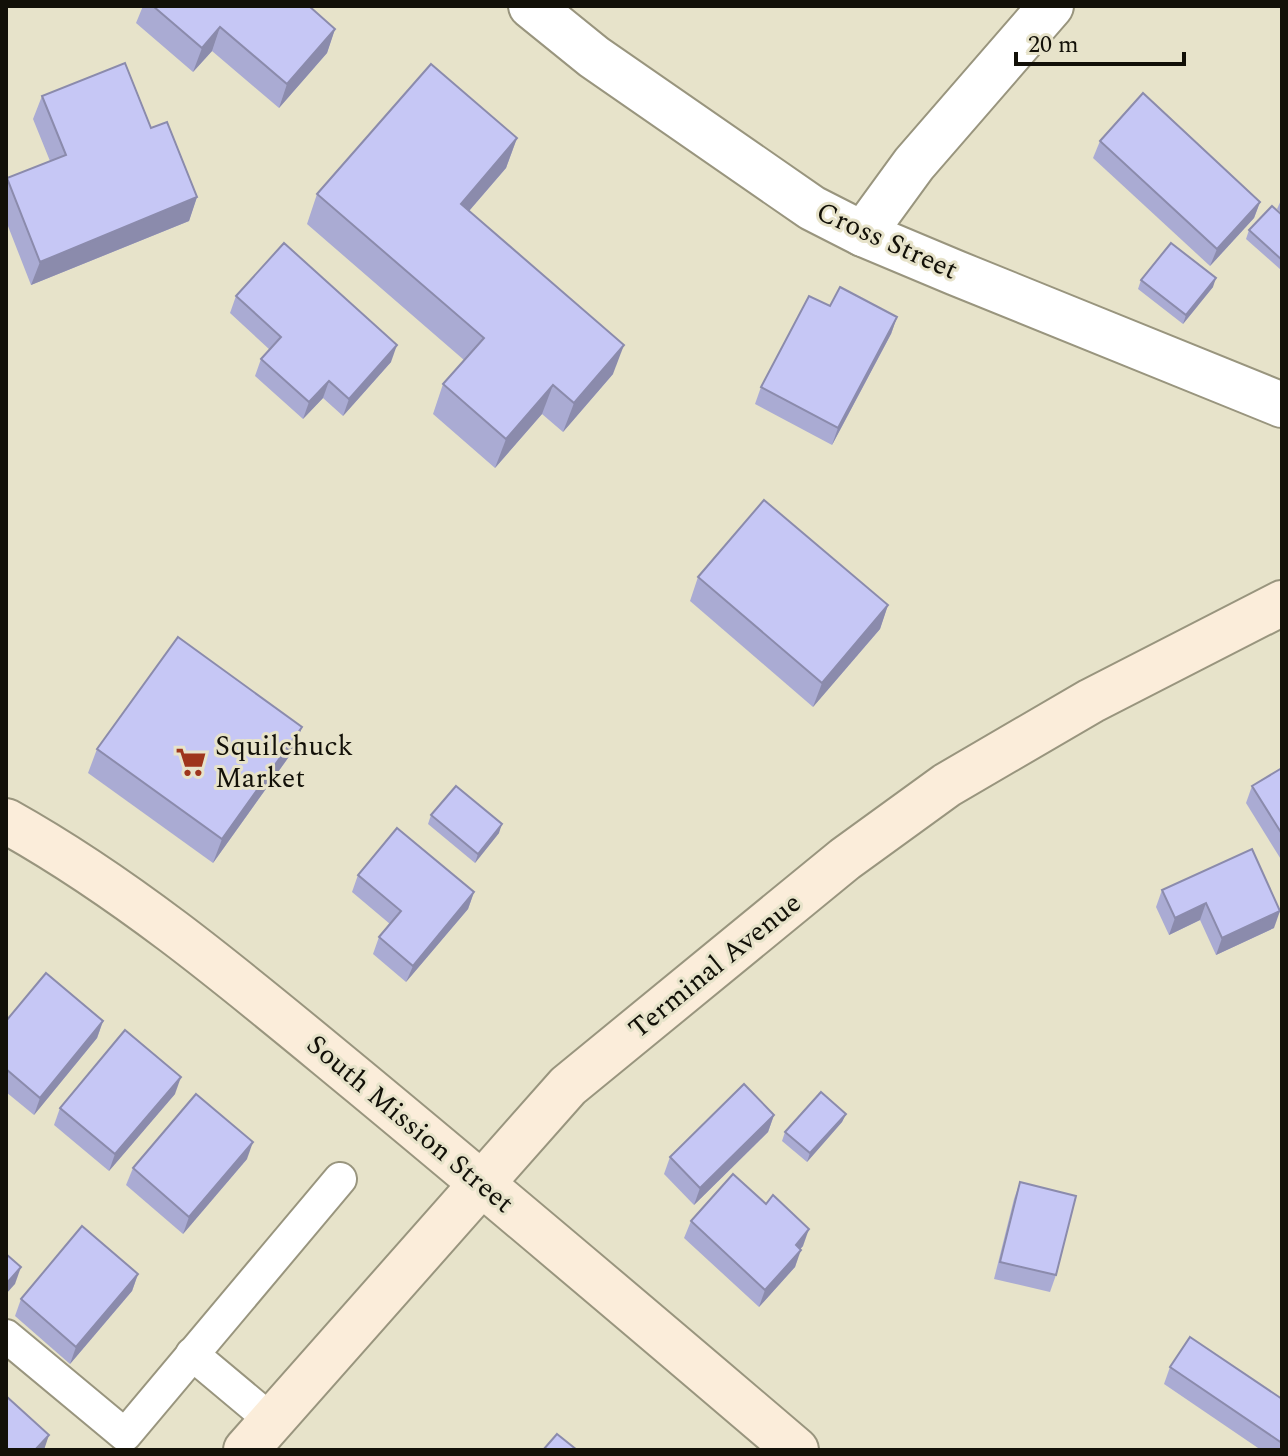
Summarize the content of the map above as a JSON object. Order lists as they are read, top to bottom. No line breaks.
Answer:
{"streets":{"street":["Cross Street","Terminal Avenue","South Mission Street"]},"crossings":[["Terminal Avenue","South Mission Street"]],"places":{"supermarket":["Squilchuck Market"]},"scale_bar":"20 m"}
